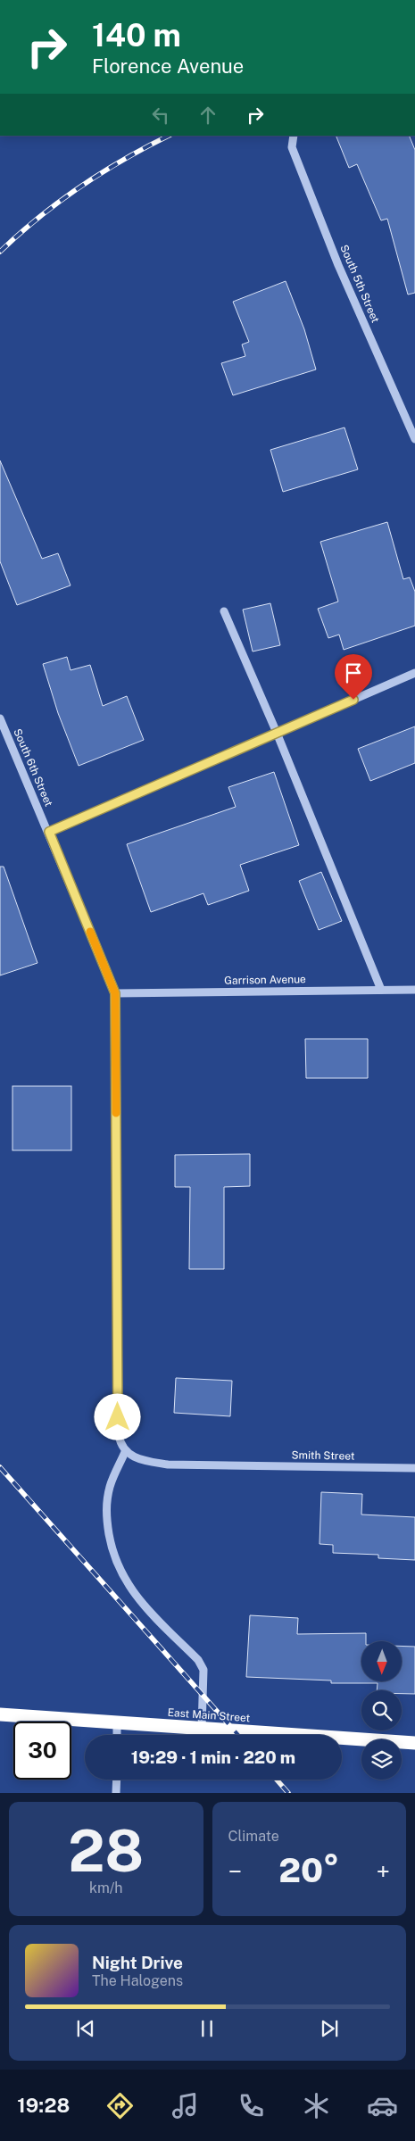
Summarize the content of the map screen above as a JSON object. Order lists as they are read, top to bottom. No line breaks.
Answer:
{"streets":{"highway":["East Main Street"],"street":["South 5th Street","South 6th Street","Garrison Avenue","Smith Street"]},"crossings":[["South 6th Street","Garrison Avenue"],["South 6th Street","Smith Street"]],"north":"bottom","page":{"turn":["140 m","Florence Avenue"],"limit":"30","trip":"19:29 · 1 min · 220 m","tile":[["28","km/h"],"Climate"],"heat":["−","20°","+"],"song":["Night Drive","The Halogens"],"tabs":"19:28"}}
